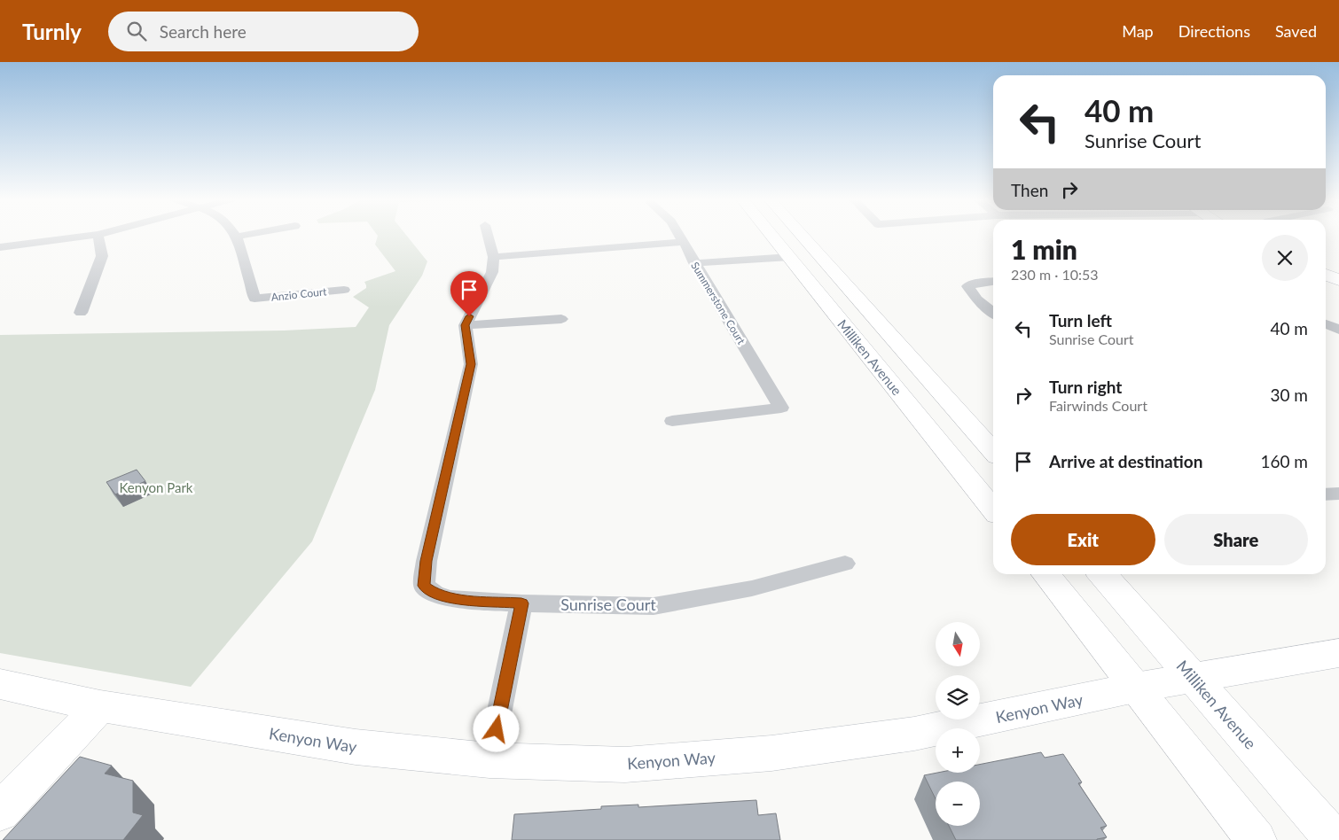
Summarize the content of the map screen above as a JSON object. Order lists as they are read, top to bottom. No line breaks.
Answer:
{"streets":{"main road":["Milliken Avenue","Kenyon Way"],"street":["Anzio Court","Summerstone Court","Sunrise Court"]},"crossings":[["Milliken Avenue","Kenyon Way"]],"parks":["Kenyon Park"],"north":"bottom","page":{"header":"Turnly","search":"Search here","nav":["Map","Directions","Saved"],"turn":["40 m","Sunrise Court"],"then":"Then","heading":["1 min","230 m · 10:53"],"list":[{"name":"Turn left","note":"Sunrise Court","value":"40 m"},{"name":"Turn right","note":"Fairwinds Court","value":"30 m"},{"name":"Arrive at destination","value":"160 m"}],"buttons":["Exit","Share"],"map_buttons":["+","−"]}}
